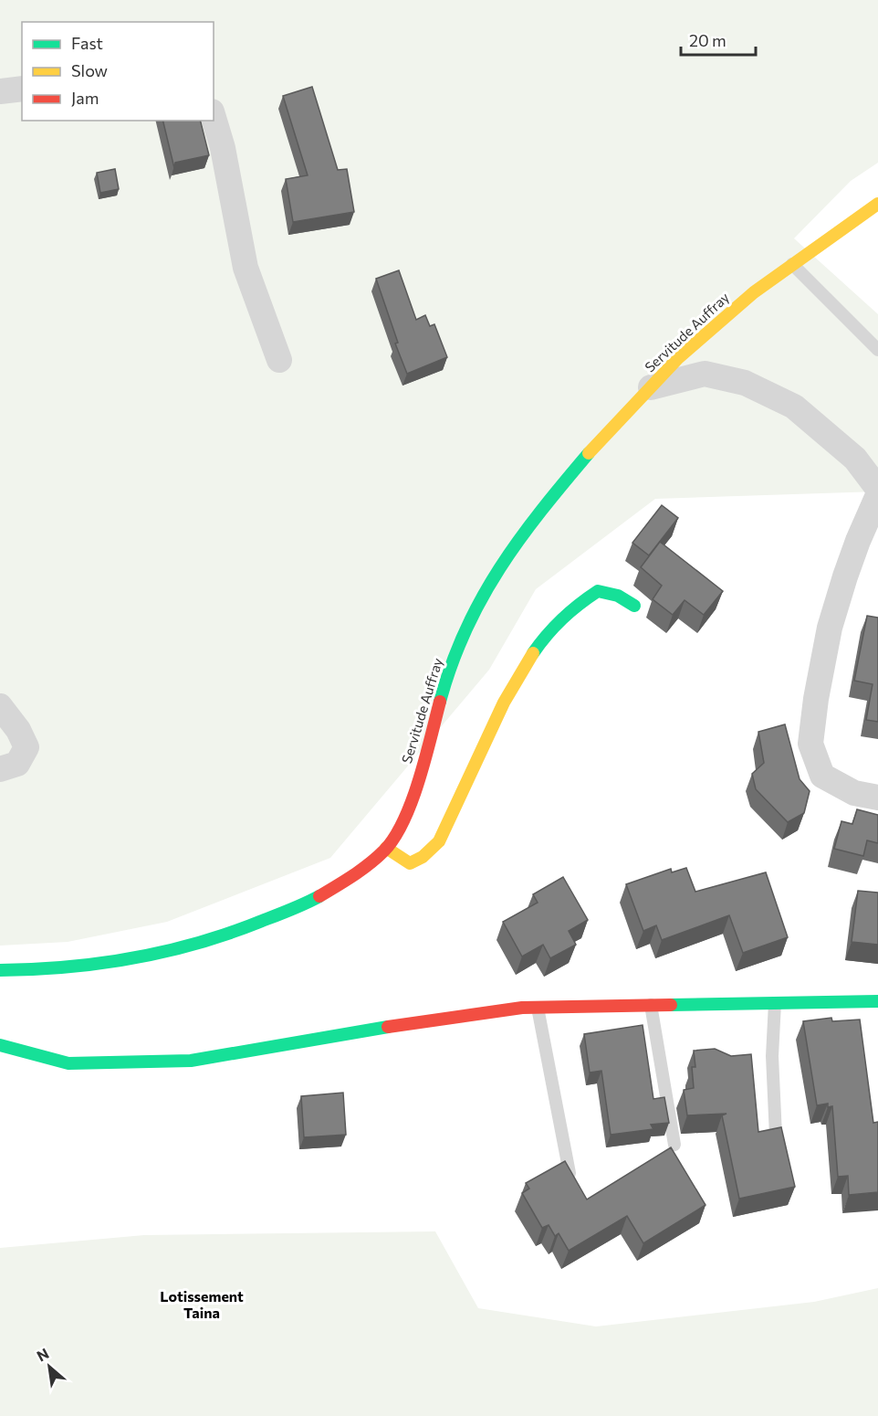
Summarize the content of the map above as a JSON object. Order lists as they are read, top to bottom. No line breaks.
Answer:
{"streets":{"street":["Servitude Auffray"]},"districts":["Lotissement Taina"],"legend":["Fast","Slow","Jam"],"scale_bar":"20 m","north":"top left"}
